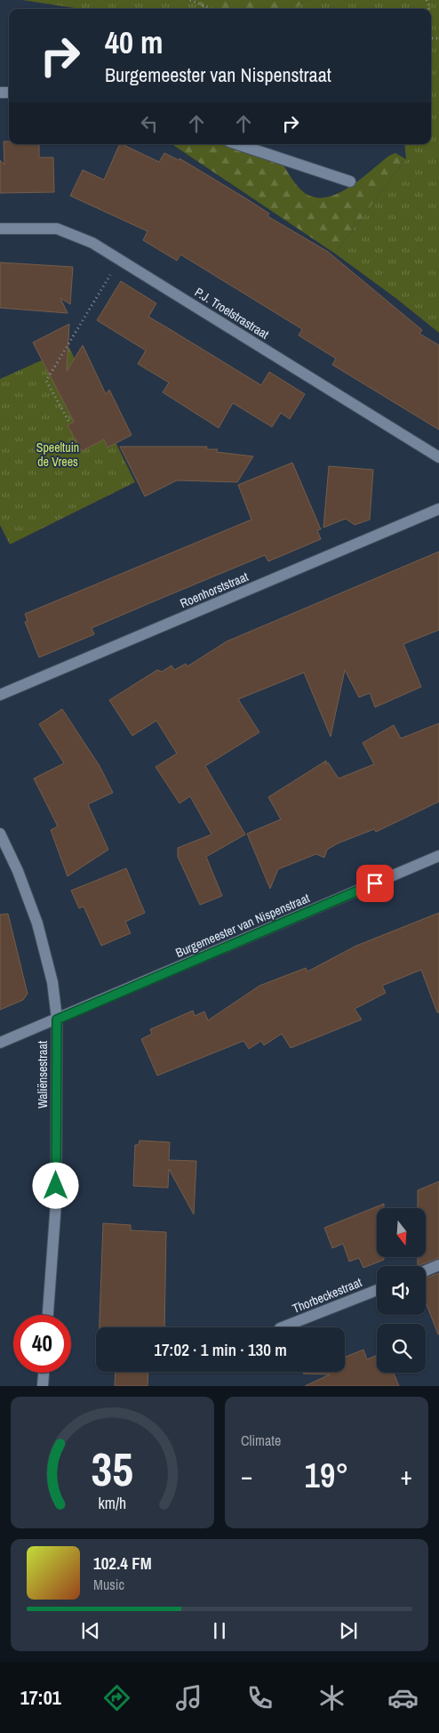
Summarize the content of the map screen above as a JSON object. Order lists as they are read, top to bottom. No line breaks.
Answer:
{"streets":{"street":["P.J. Troelstrastraat","Roenhorststraat","Burgemeester van Nispenstraat","Waliënsestraat","Thorbeckestraat"]},"crossings":[["Burgemeester van Nispenstraat","Waliënsestraat"]],"parks":["Speeltuin de Vrees"],"north":"bottom","page":{"turn":["40 m","Burgemeester van Nispenstraat"],"limit":"40","trip":"17:02 · 1 min · 130 m","tile":"Climate","heat":["−","19°","+"],"song":["102.4 FM","Music"],"tabs":"17:01","gauge":["35","km/h"]}}
